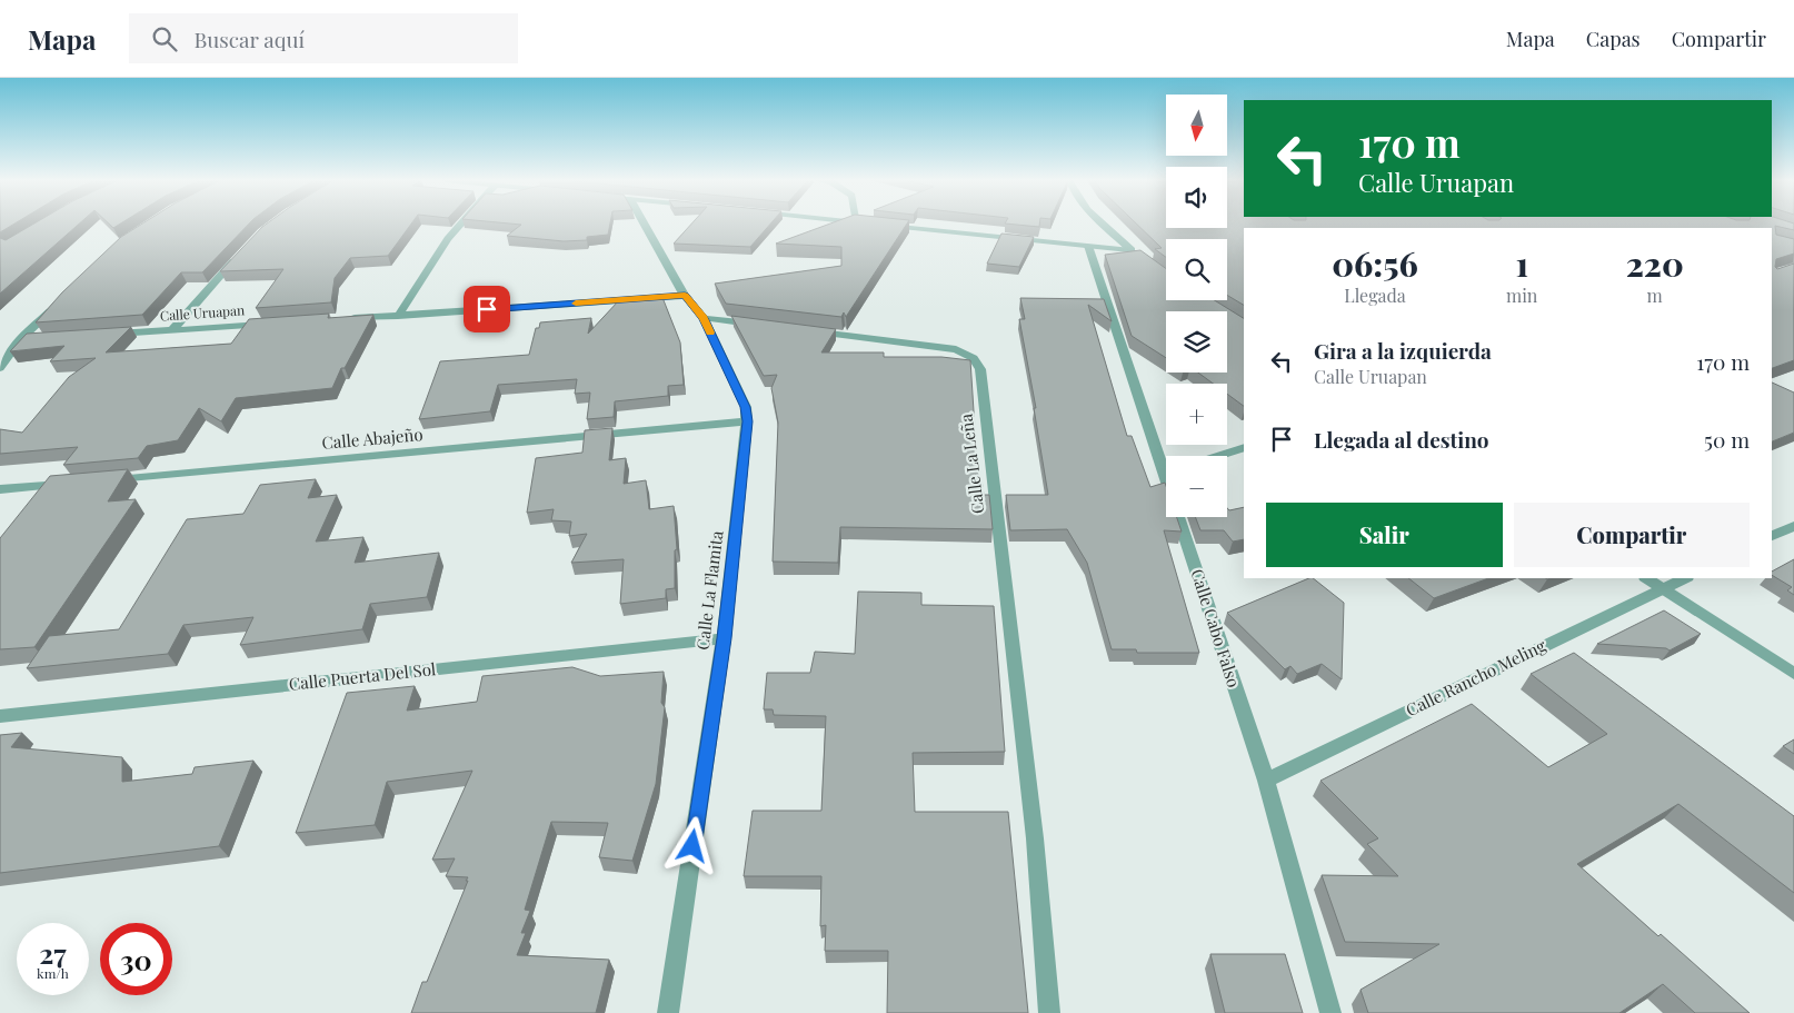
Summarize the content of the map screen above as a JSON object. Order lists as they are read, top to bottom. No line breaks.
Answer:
{"streets":{"street":["Calle Uruapan","Calle Abajeño","Calle La Leña","Calle La Flamita","Calle Cabo Falso","Calle Puerta Del Sol","Calle Rancho Meling"]},"crossings":[["Calle Abajeño","Calle La Flamita"],["Calle La Flamita","Calle Puerta Del Sol"],["Calle Cabo Falso","Calle Rancho Meling"]],"north":"bottom","page":{"header":"Mapa","search":"Buscar aquí","nav":["Mapa","Capas","Compartir"],"map_buttons":["+","−"],"turn":["170 m","Calle Uruapan"],"eta":["06:56","Llegada","1","min","220","m"],"list":[{"name":"Gira a la izquierda","note":"Calle Uruapan","value":"170 m"},{"name":"Llegada al destino","value":"50 m"}],"buttons":["Salir","Compartir"],"speed":"27 km/h","limit":"30"}}
